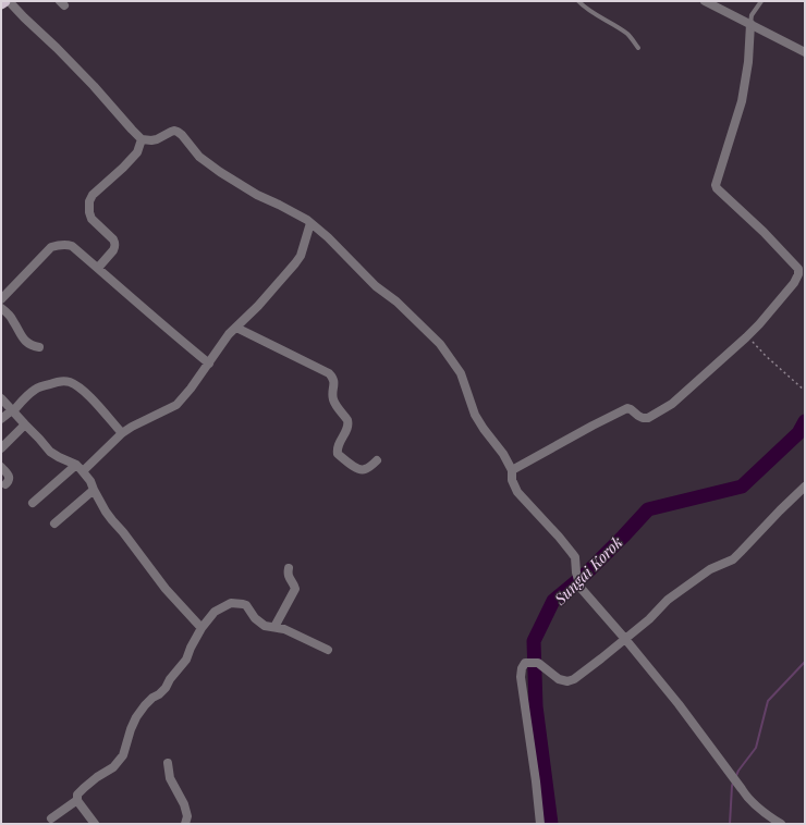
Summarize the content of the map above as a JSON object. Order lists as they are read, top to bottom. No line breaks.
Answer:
{"water":["Sungai Korok"]}
